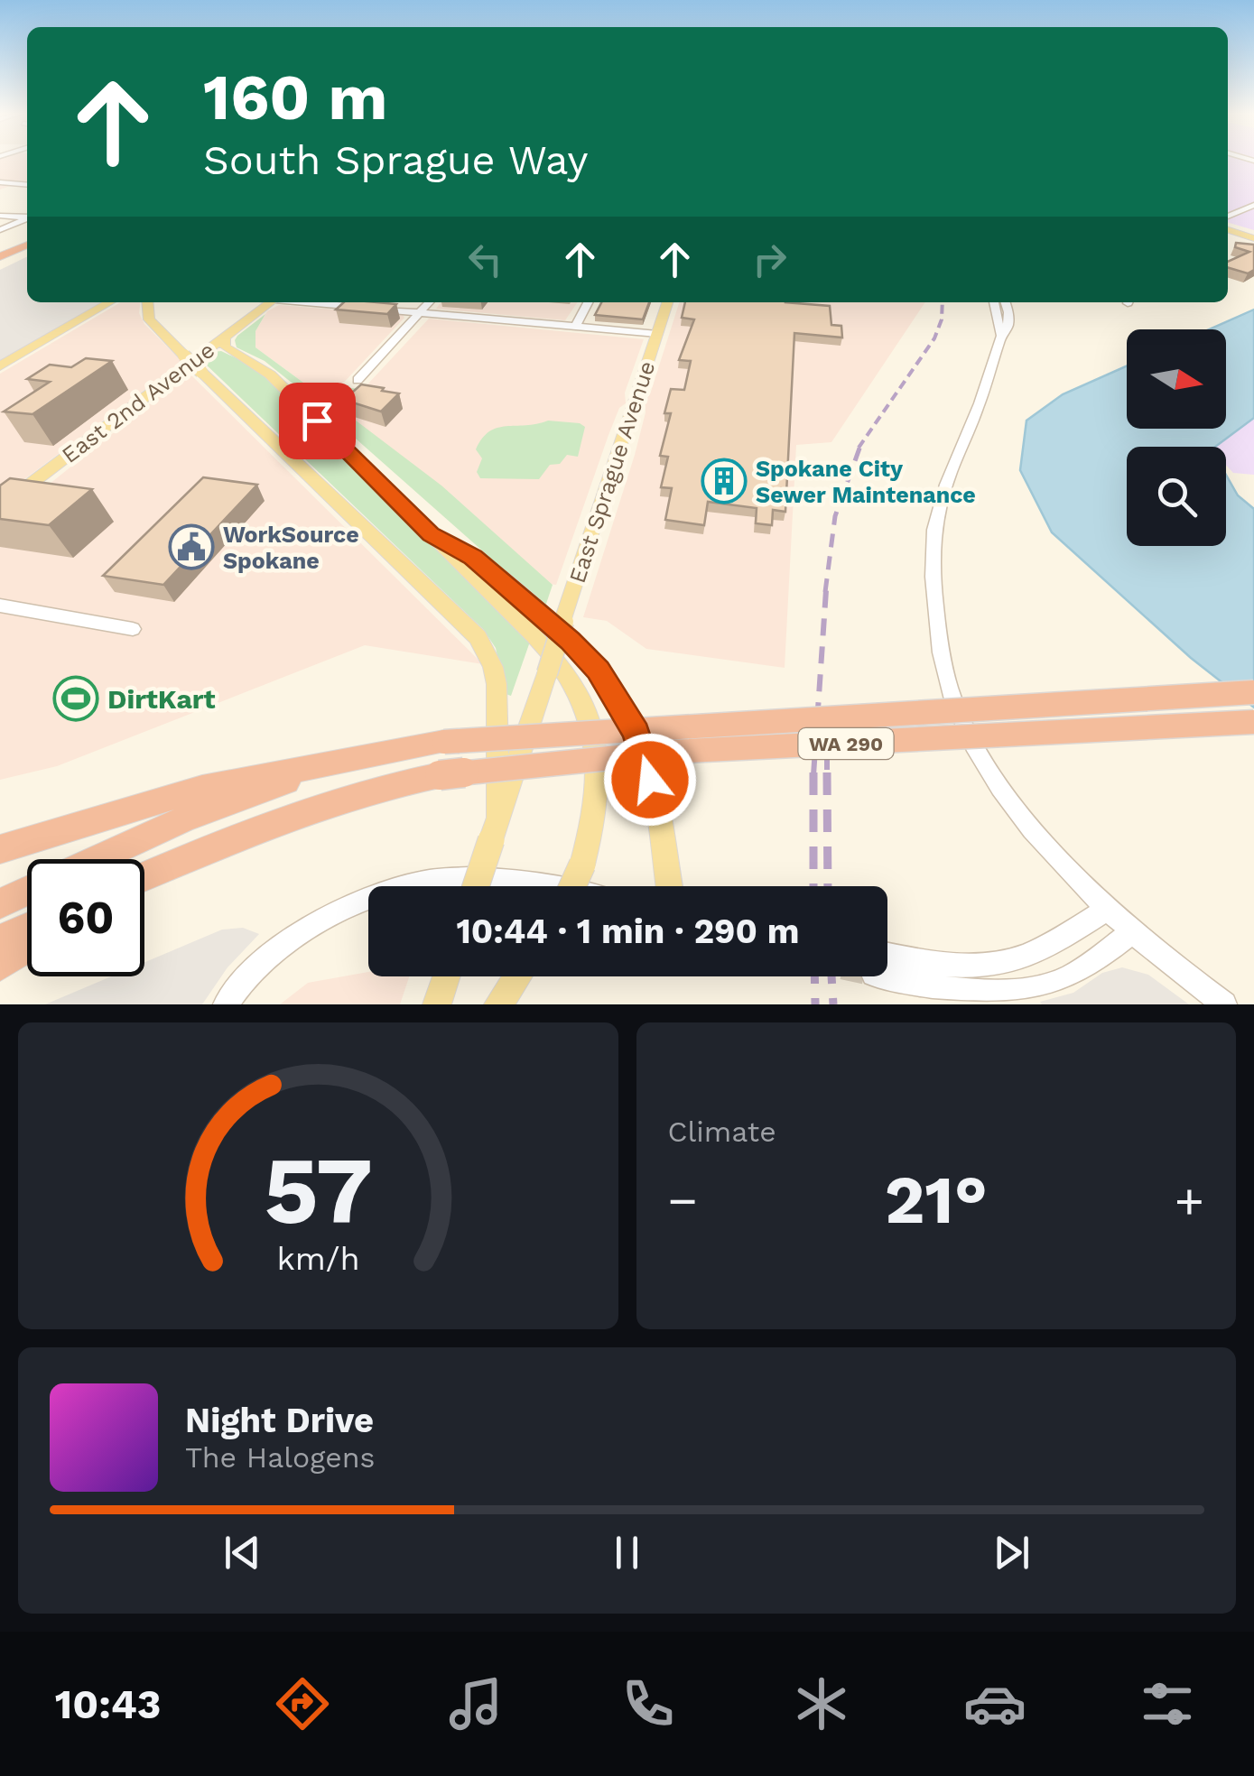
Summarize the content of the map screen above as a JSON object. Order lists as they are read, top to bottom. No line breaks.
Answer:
{"streets":{"highway":["WA 290"],"main road":["East 2nd Avenue","East Sprague Avenue"]},"places":{"building":["Spokane City Sewer Maintenance"],"public building":["WorkSource Spokane"],"sports":["DirtKart"]},"north":"right","page":{"turn":["160 m","South Sprague Way"],"limit":"60","trip":"10:44 · 1 min · 290 m","tile":"Climate","heat":["−","21°","+"],"song":["Night Drive","The Halogens"],"tabs":"10:43","gauge":["57","km/h"]}}
